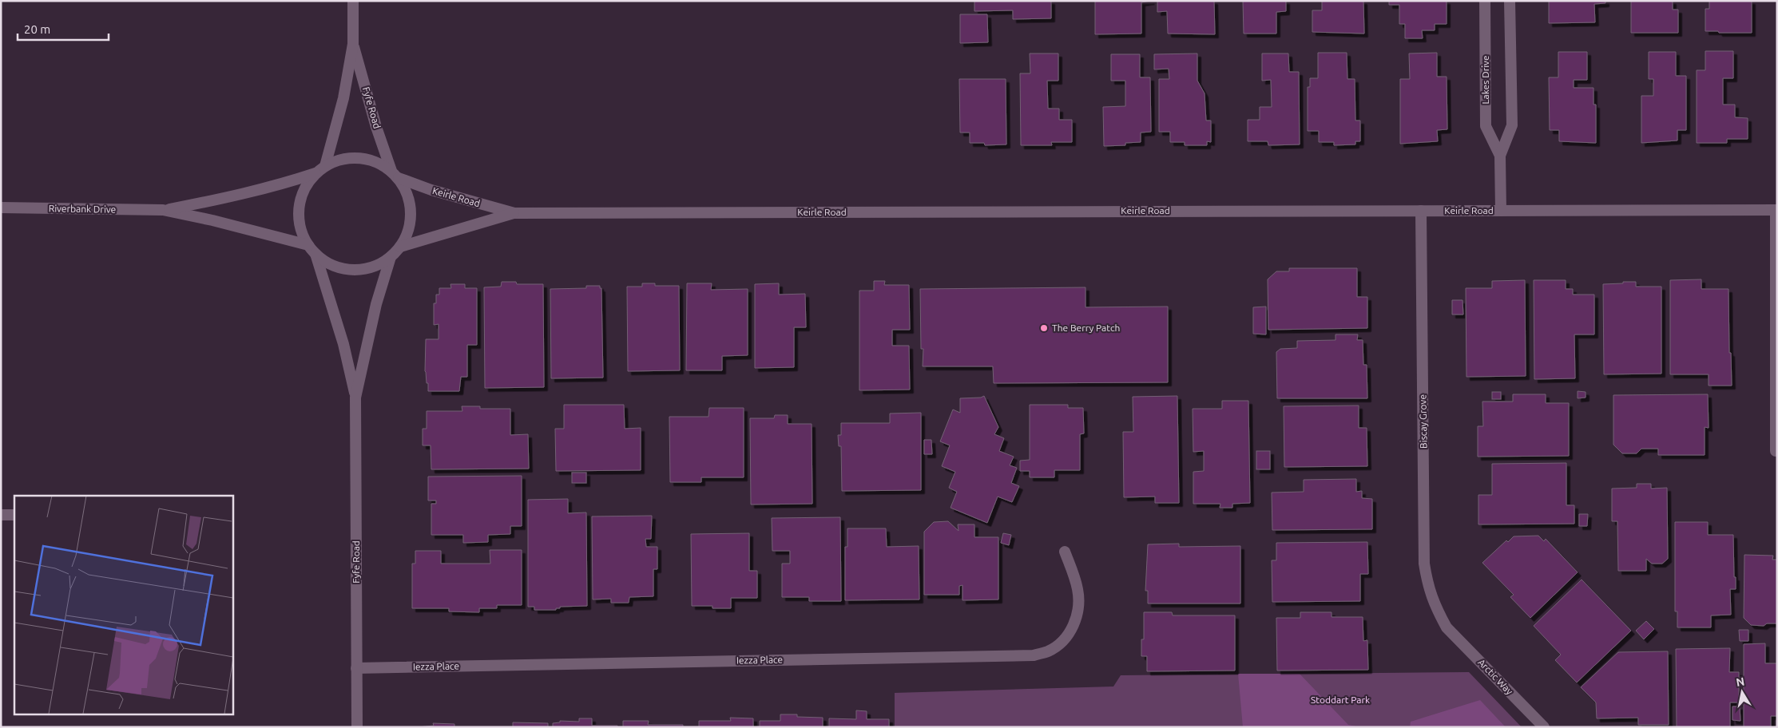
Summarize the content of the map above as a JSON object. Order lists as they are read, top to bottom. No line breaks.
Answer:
{"streets":{"street":["Lakes Drive","Fyfe Road","Keirle Road","Riverbank Drive","Biscay Grove","Iezza Place","Arctic Way"]},"crossings":[["Lakes Drive","Keirle Road"],["Fyfe Road","Keirle Road"],["Fyfe Road","Riverbank Drive"],["Fyfe Road","Iezza Place"],["Keirle Road","Riverbank Drive"],["Keirle Road","Biscay Grove"],["Biscay Grove","Arctic Way"]],"parks":["Stoddart Park"],"places":["The Berry Patch"],"scale_bar":"20 m","north":"top"}
